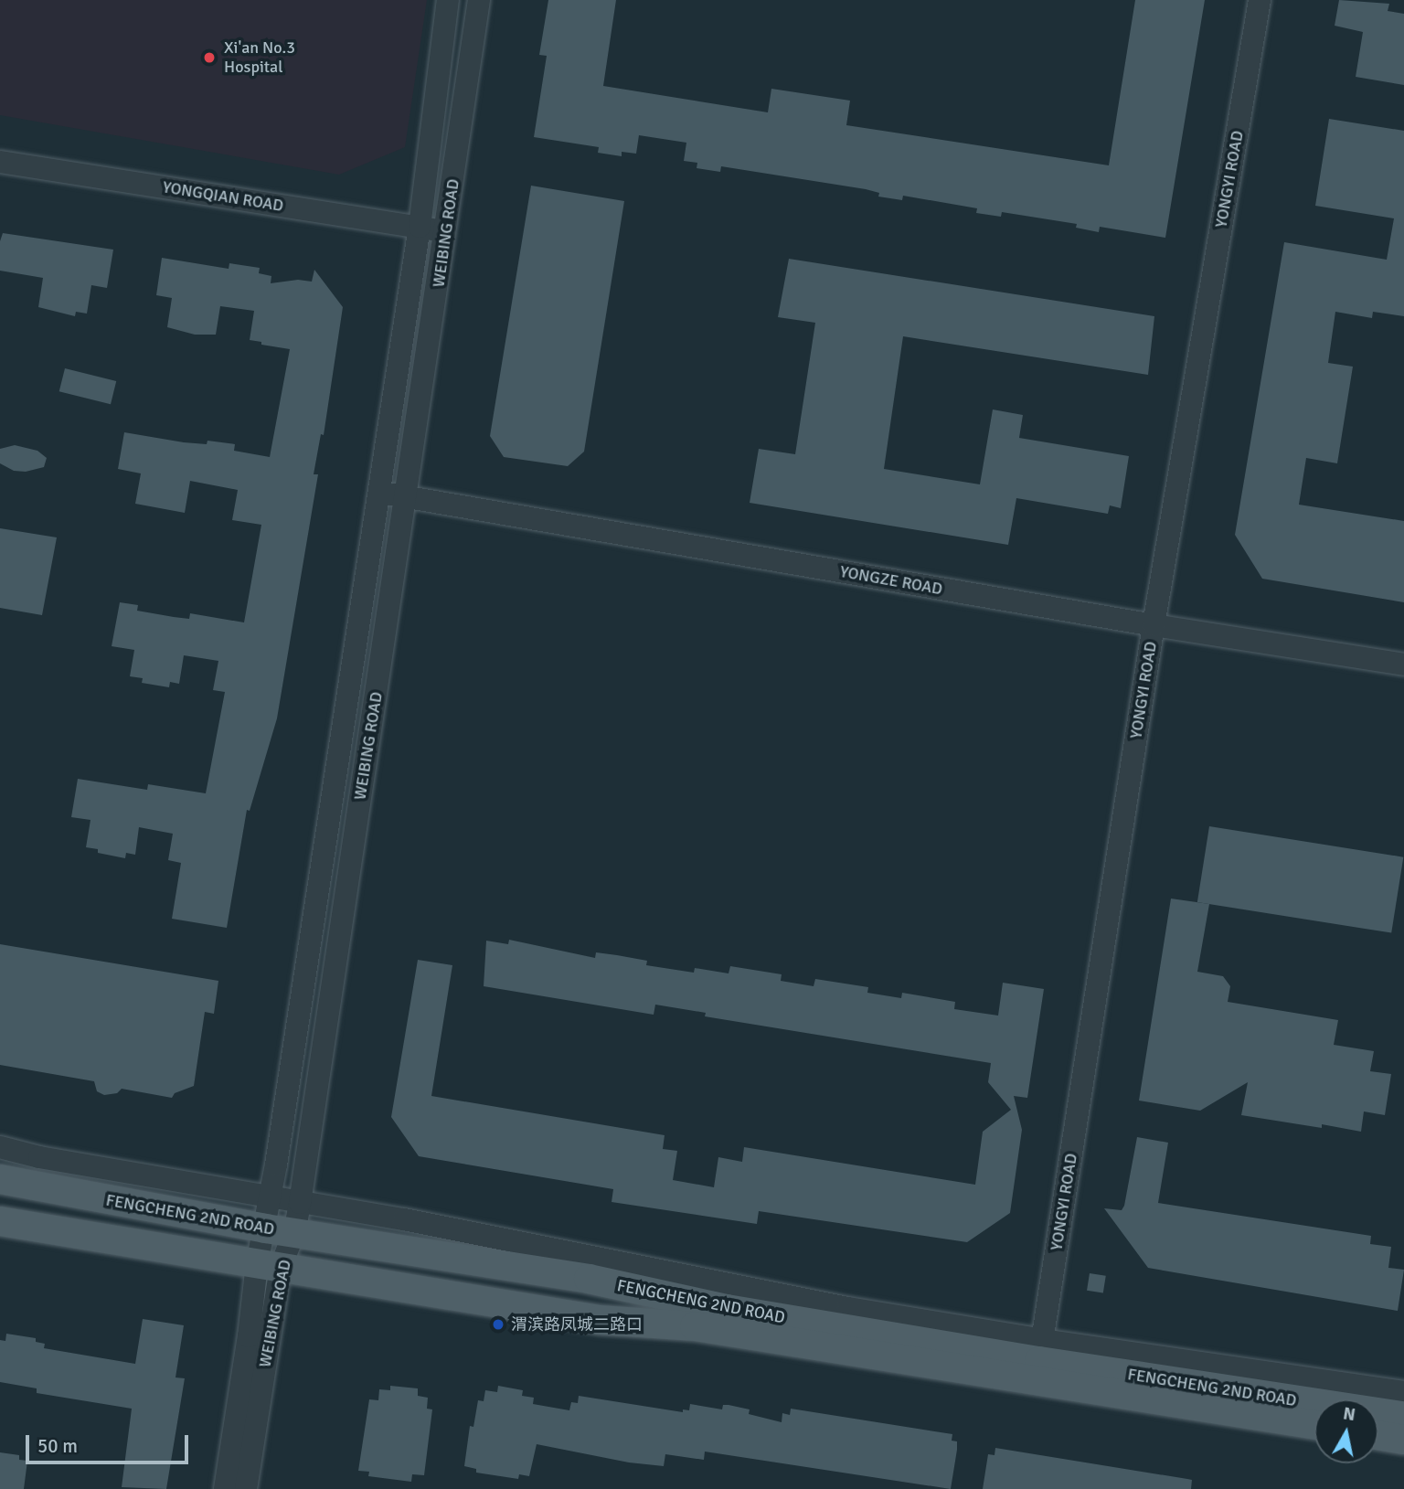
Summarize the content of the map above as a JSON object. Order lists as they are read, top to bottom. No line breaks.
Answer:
{"streets":{"main road":["FENGCHENG 2ND ROAD"],"street":["YONGYI ROAD","YONGQIAN ROAD","WEIBING ROAD","YONGZE ROAD"]},"crossings":[["YONGYI ROAD","YONGZE ROAD"],["YONGYI ROAD","FENGCHENG 2ND ROAD"],["YONGQIAN ROAD","WEIBING ROAD"],["WEIBING ROAD","YONGZE ROAD"],["WEIBING ROAD","FENGCHENG 2ND ROAD"]],"places":["Xi'an No.3 Hospital","渭滨路凤城二路口"],"scale_bar":"50 m","north":"top"}
